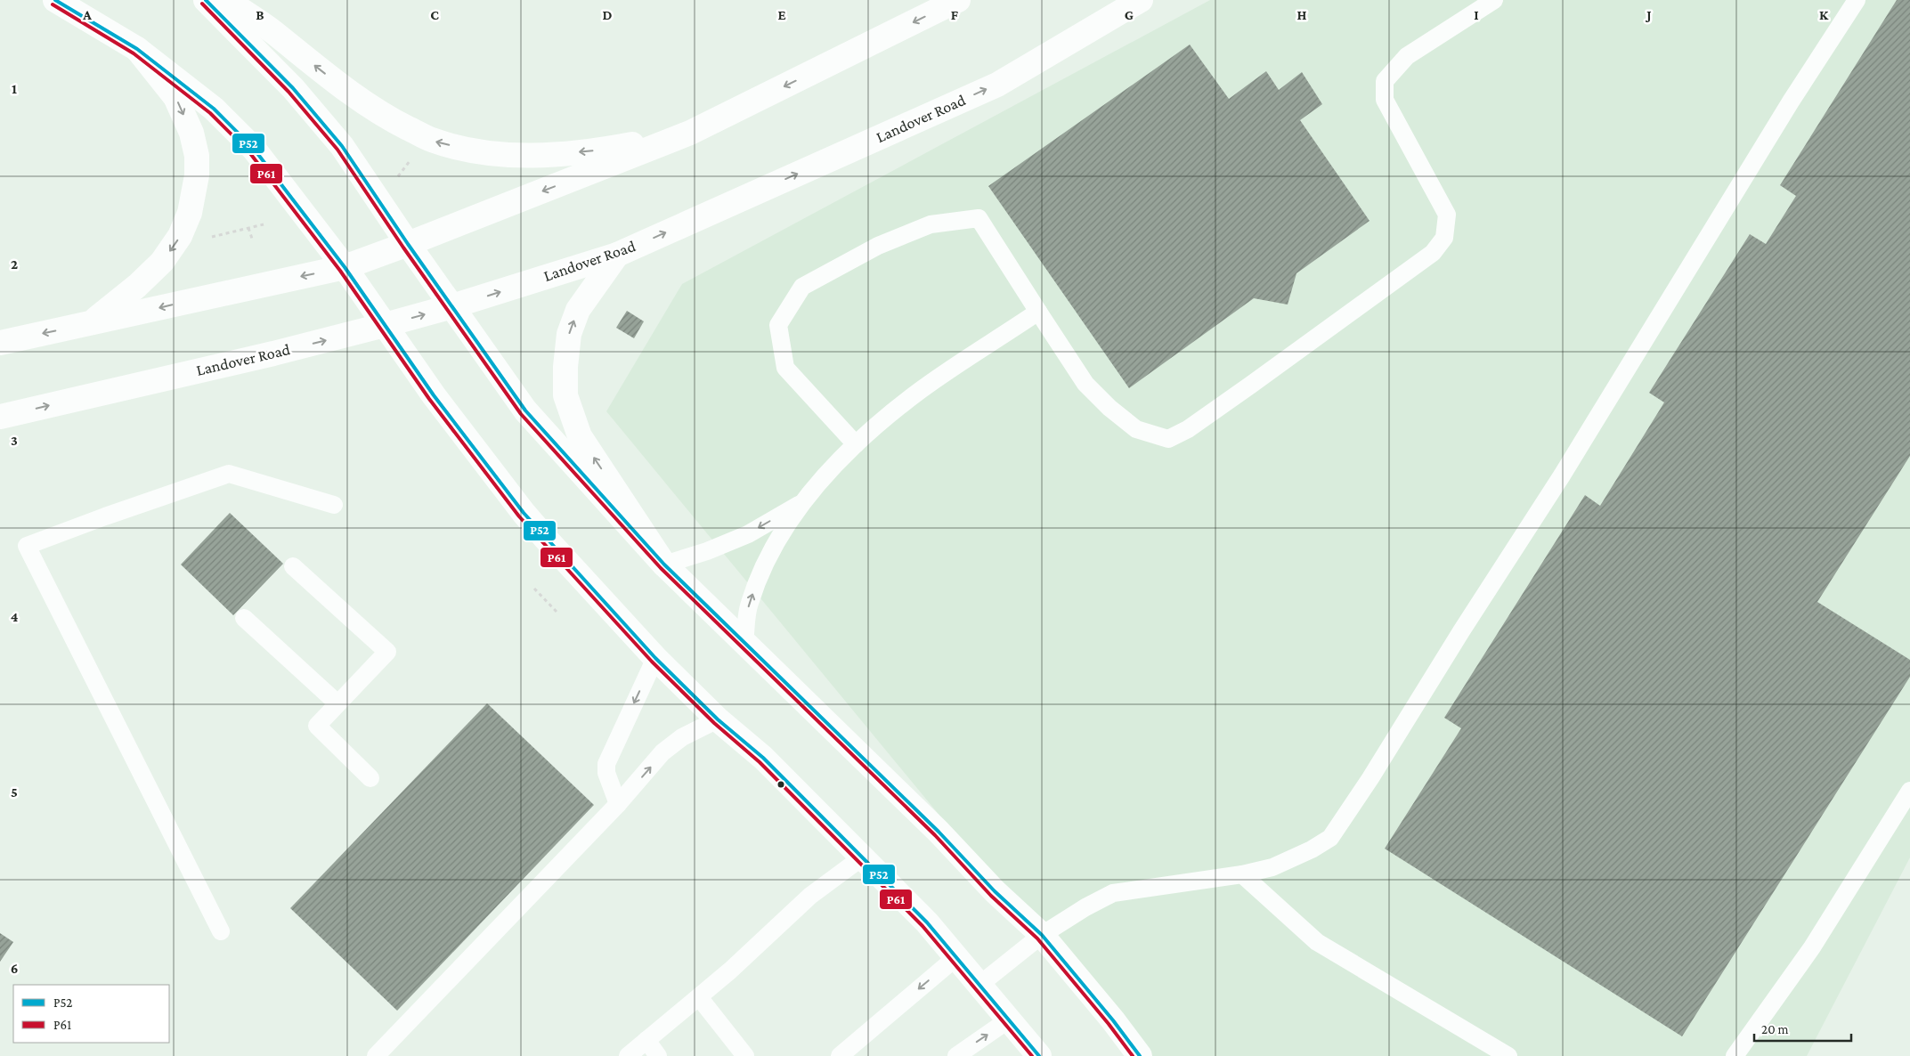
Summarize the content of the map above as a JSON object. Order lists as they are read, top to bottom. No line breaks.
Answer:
{"streets":{"main road":["Landover Road"]},"lines":["transit line P52","transit line P61"],"legend":["P52","P61"],"scale_bar":"20 m","grid":{"columns":["A","B","C","D","E","F","G","H","I","J","K"],"rows":["1","2","3","4","5","6"]}}
